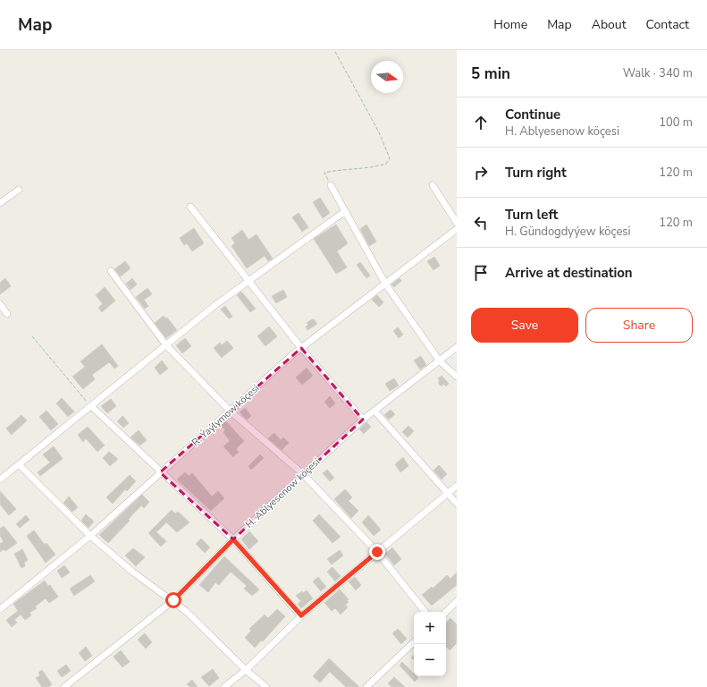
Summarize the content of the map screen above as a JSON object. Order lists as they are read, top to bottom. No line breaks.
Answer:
{"streets":{"street":["R. Ýaýlymow köçesi","H. Ablyesenow köçesi"]},"north":"right","page":{"header":"Map","nav":["Home","Map","About","Contact"],"heading":["5 min","Walk · 340 m"],"list":[["Continue","H. Ablyesenow köçesi","100 m"],["Turn right","120 m"],["Turn left","H. Gündogdyýew köçesi","120 m"],"Arrive at destination"],"buttons":["Save","Share"],"map_buttons":["+","−"]}}
